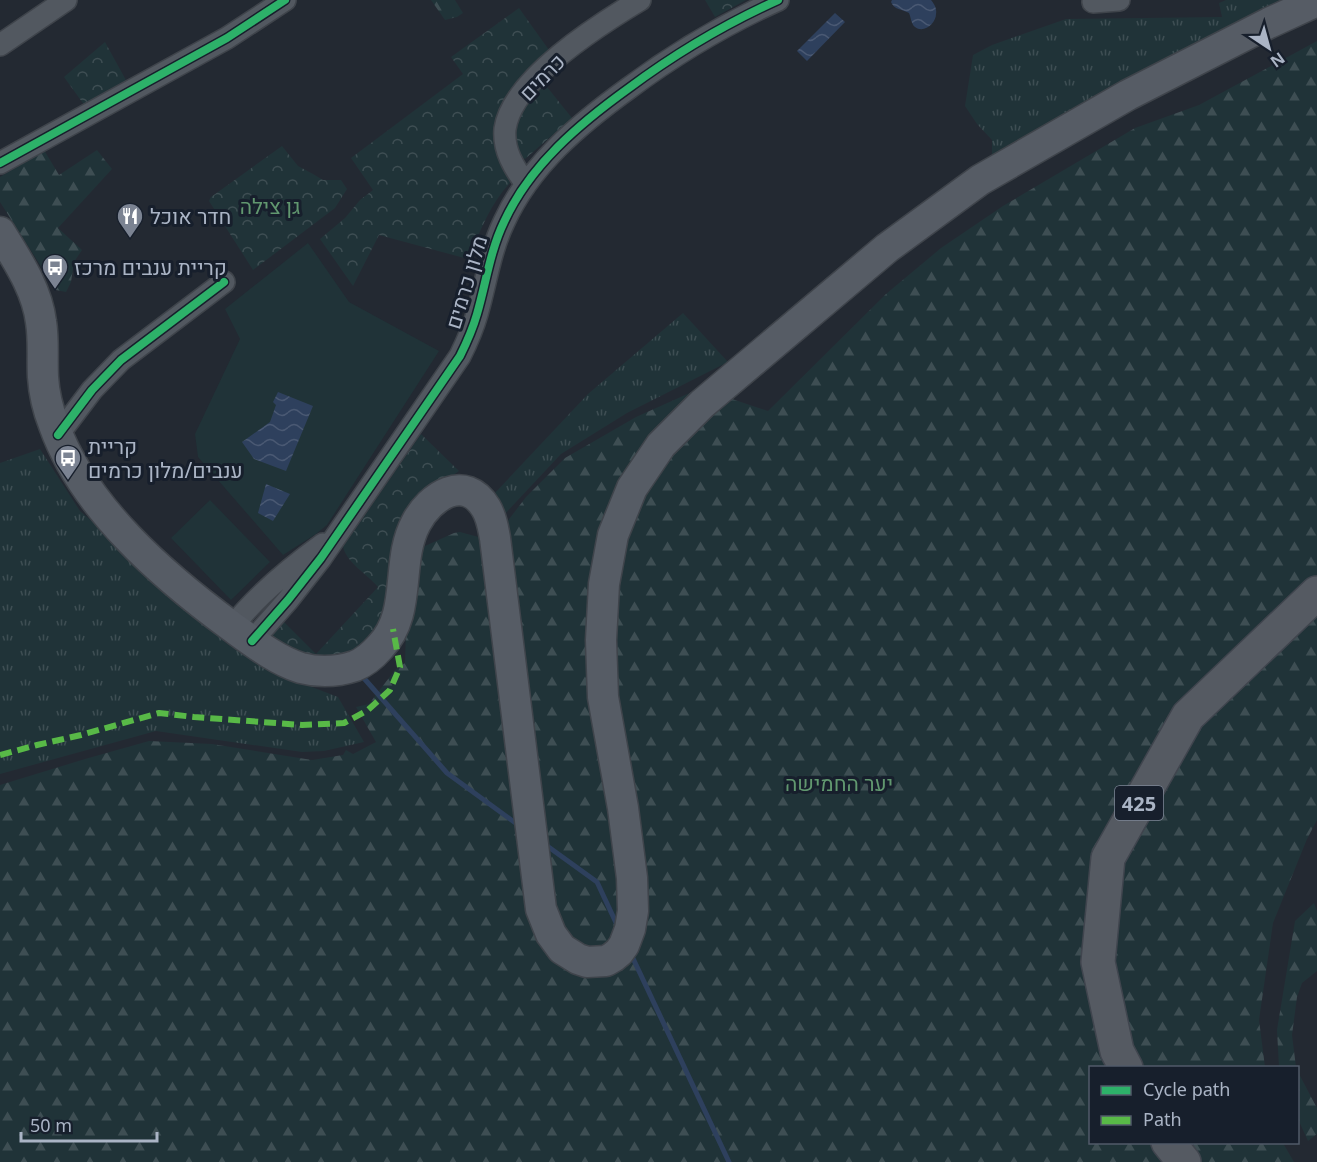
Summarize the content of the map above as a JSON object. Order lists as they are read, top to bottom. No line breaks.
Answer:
{"streets":{"main road":["425"],"street":["כרמים","מלון כרמים"]},"crossings":[["כרמים","מלון כרמים"]],"parks":["גן צילה","יער החמישה"],"places":{"restaurant":["חדר אוכל"],"bus stop":["קריית ענבים מרכז","קריית ענבים/מלון כרמים"]},"legend":["Cycle path","Path"],"scale_bar":"50 m","north":"bottom right"}
